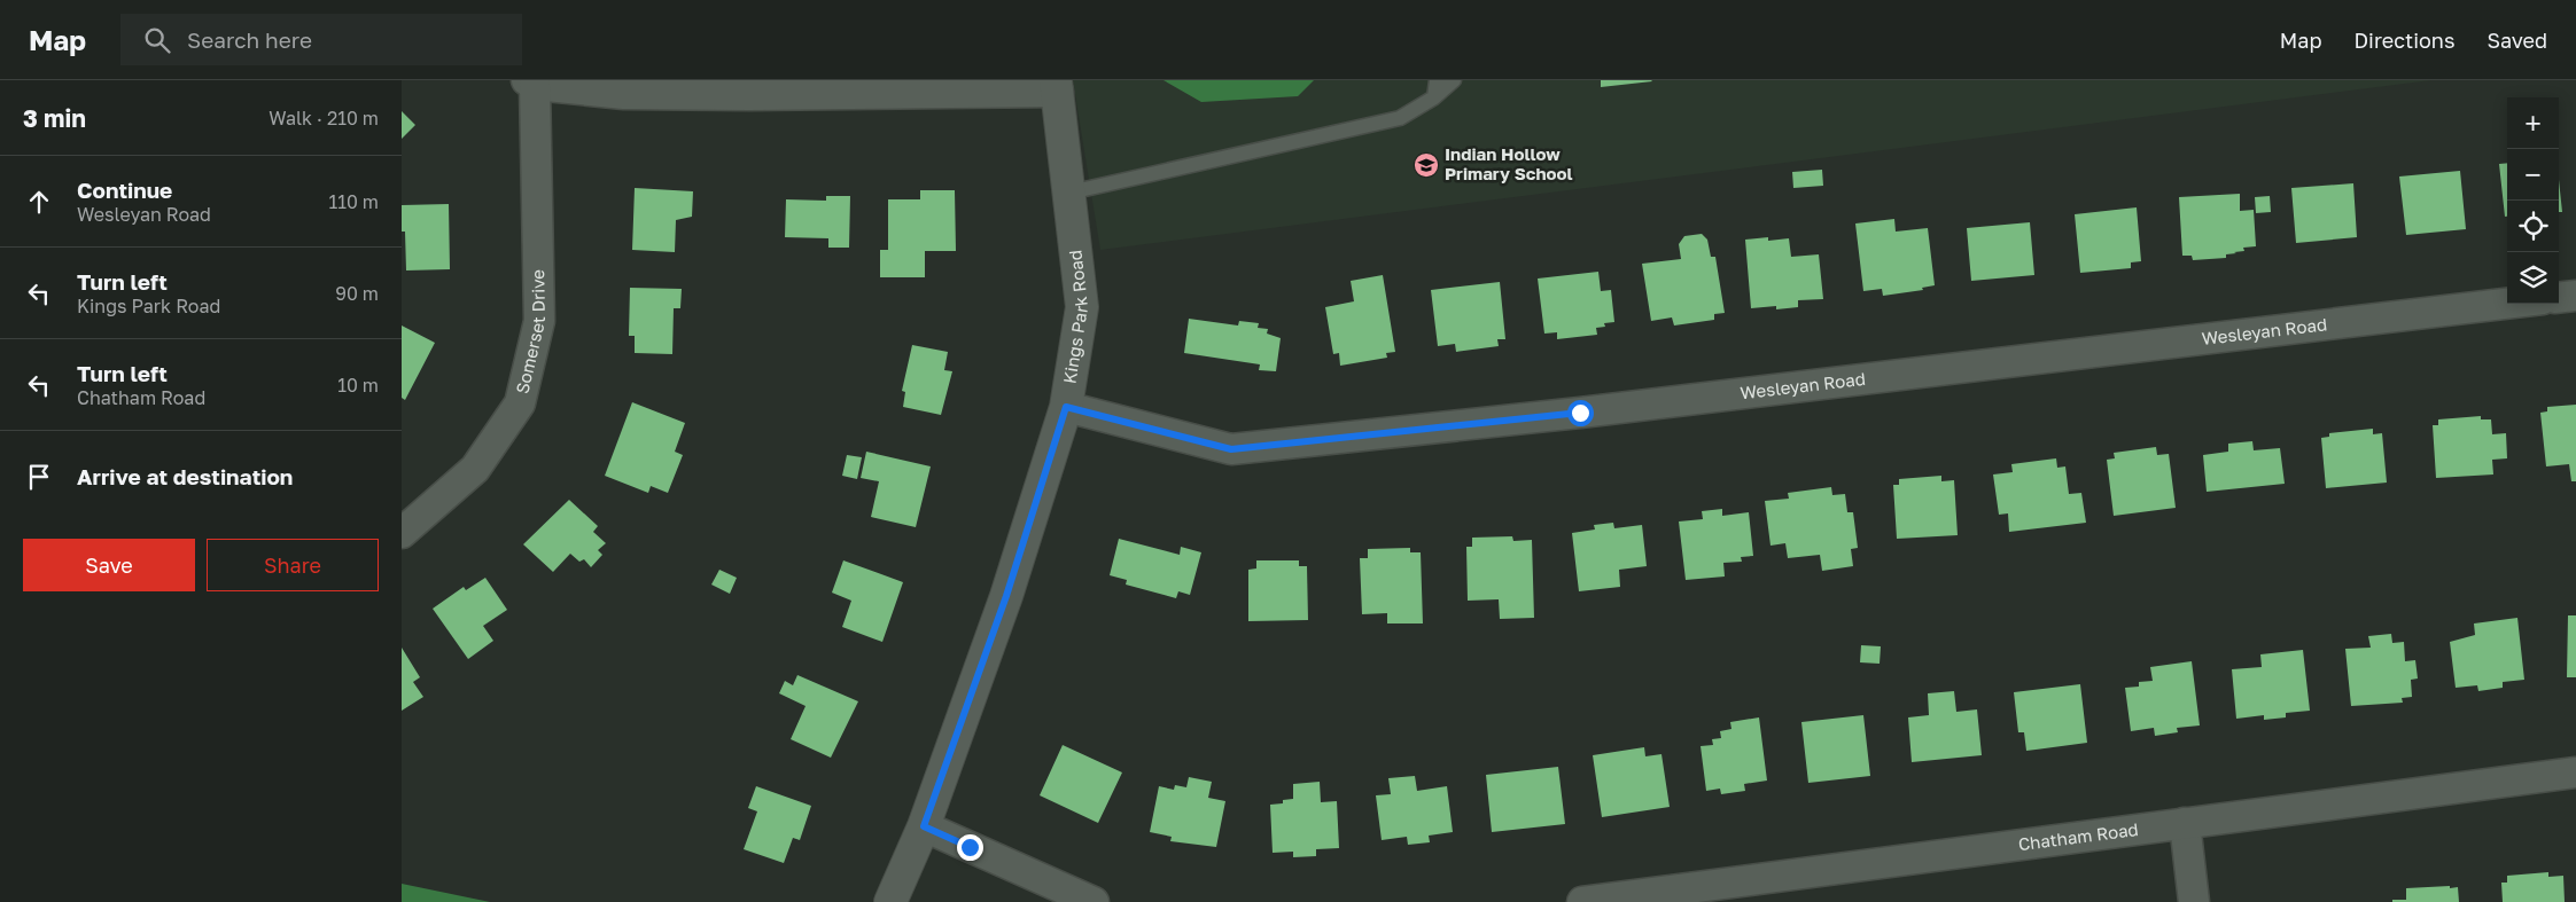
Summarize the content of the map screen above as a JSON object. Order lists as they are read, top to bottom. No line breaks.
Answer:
{"streets":{"street":["Kings Park Road","Somerset Drive","Wesleyan Road","Chatham Road"]},"crossings":[["Kings Park Road","Wesleyan Road"]],"places":{"school or university":["Indian Hollow Primary School"]},"page":{"header":"Map","search":"Search here","nav":["Map","Directions","Saved"],"heading":["3 min","Walk · 210 m"],"map_buttons":["+","−"],"list":[["Continue","Wesleyan Road","110 m"],["Turn left","Kings Park Road","90 m"],["Turn left","Chatham Road","10 m"],"Arrive at destination"],"buttons":["Save","Share"]}}
